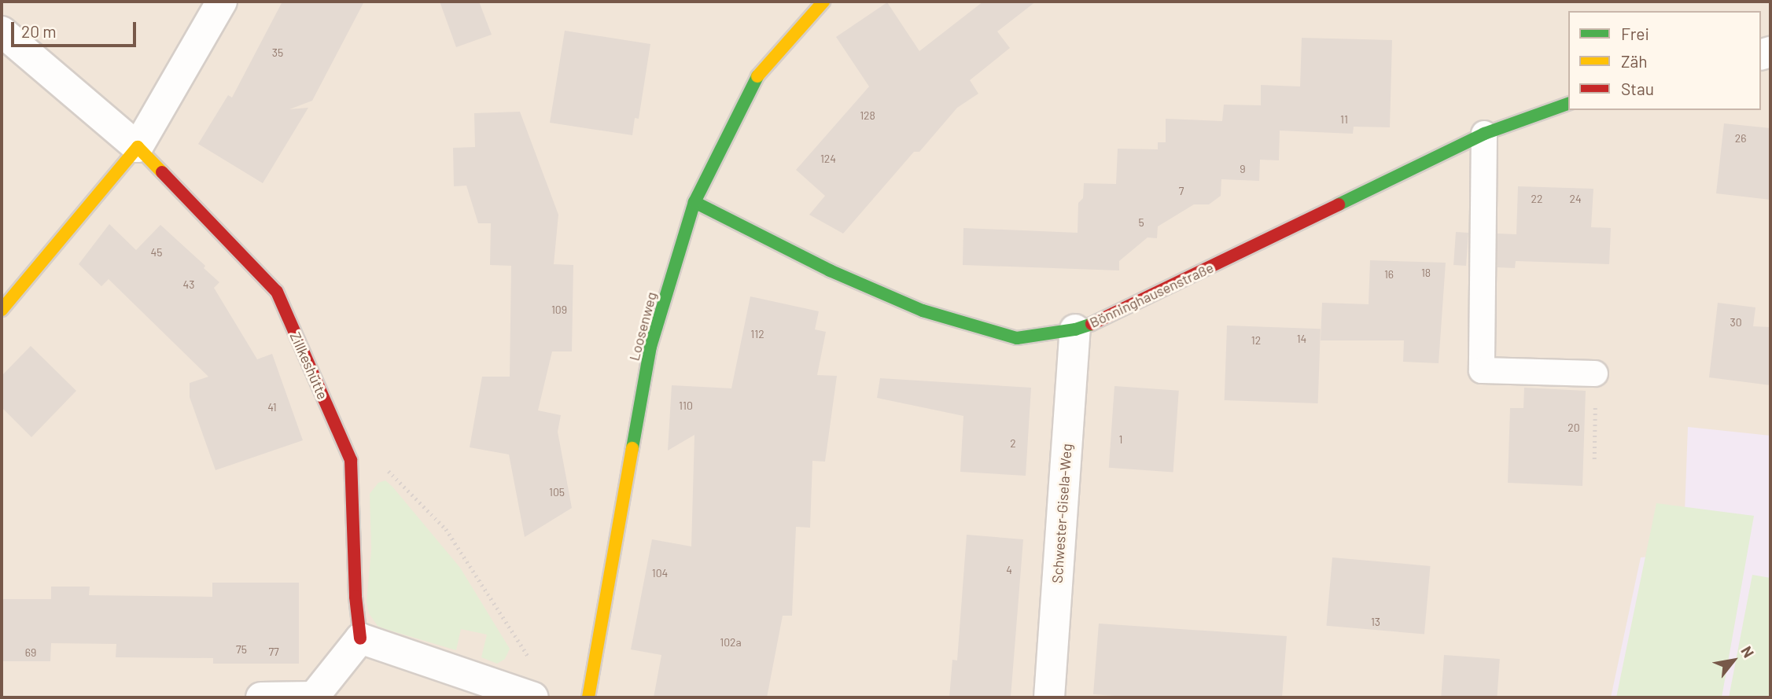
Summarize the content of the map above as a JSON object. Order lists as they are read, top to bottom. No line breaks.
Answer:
{"streets":{"street":["Bönninghausenstraße","Loosenweg","Zillkeshütte","Schwester-Gisela-Weg"]},"crossings":[["Bönninghausenstraße","Loosenweg"],["Bönninghausenstraße","Schwester-Gisela-Weg"]],"house_numbers":["35","128","11","26","124","9","7","22","24","5","45","18","16","43","109","30","112","14","12","110","41","20","1","2","105","4","104","13","102a","75","77","69"],"legend":["Frei","Zäh","Stau"],"scale_bar":"20 m","north":"top right"}
